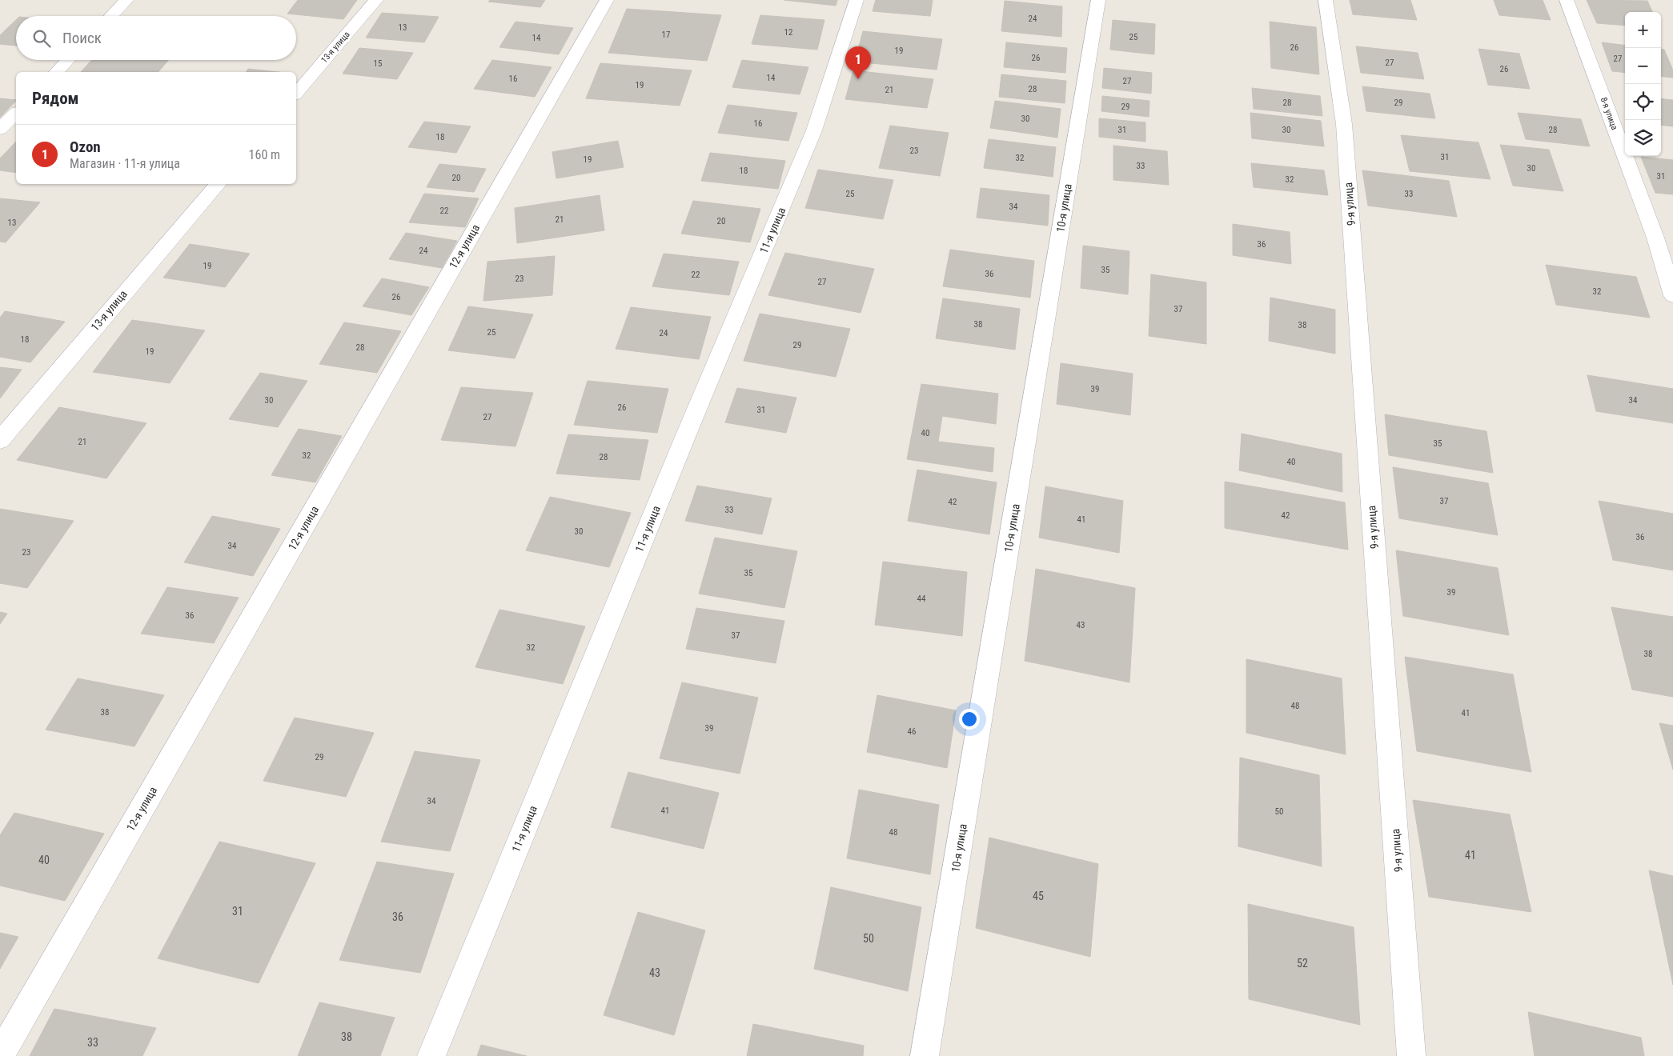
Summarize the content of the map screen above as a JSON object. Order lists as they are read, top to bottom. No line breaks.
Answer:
{"streets":{"street":["13-я улица","8-я улица","9-я улица","10-я улица","11-я улица","12-я улица"]},"house_numbers":["24","13","12","17","25","14","26","19","26","27","27","15","26","14","16","27","19","28","21","28","29","29","30","16","31","30","28","18","23","31","32","19","33","30","18","31","20","32","25","33","34","22","21","20","13","36","24","19","35","36","22","23","27","32","26","37","38","38","25","24","18","29","28","19","39","30","34","26","31","27","40","21","35","32","28","40","37","42","33","42","41","30","36","34","23","35","39","44","36","43","37","32","38","48","38","41","39","46","29","34","41","50","48","41","40","45","31","36","50","52","43","38","33"],"page":{"map_buttons":["+","−"],"search":"Поиск","pins":"1","heading":"Рядом","list":[{"mark":"1","name":"Ozon","note":"Магазин · 11-я улица","value":"160 m"}]}}
